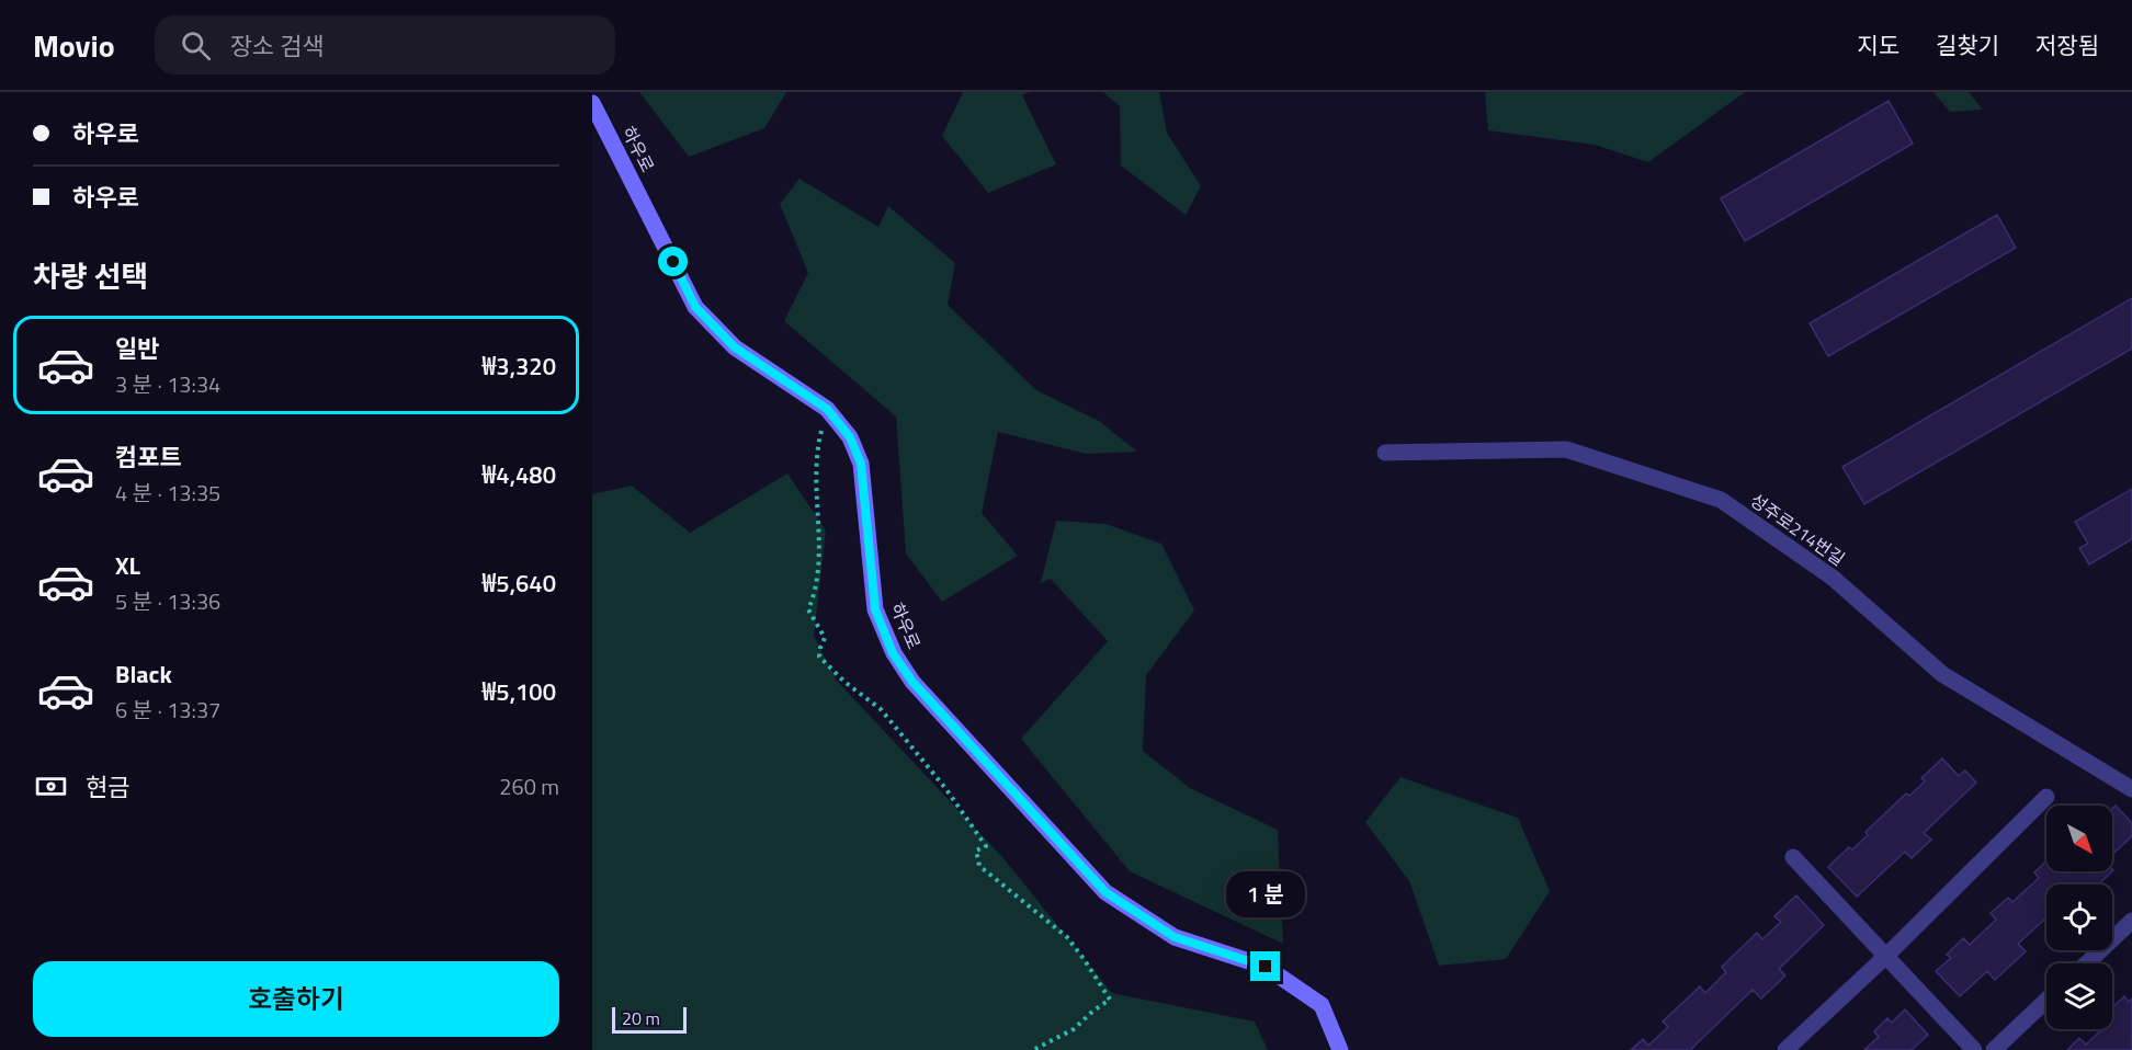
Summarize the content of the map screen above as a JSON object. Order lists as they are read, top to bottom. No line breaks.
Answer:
{"streets":{"street":["하우로","성주로214번길"]},"scale_bar":"20 m","north":"bottom right","page":{"header":"Movio","search":"장소 검색","nav":["지도","길찾기","저장됨"],"banner":["하우로","하우로"],"heading":"차량 선택","list":[{"name":"일반","note":"3 분 · 13:34","value":"₩3,320"},{"name":"컴포트","note":"4 분 · 13:35","value":"₩4,480"},{"name":"XL","note":"5 분 · 13:36","value":"₩5,640"},{"name":"Black","note":"6 분 · 13:37","value":"₩5,100"}],"pay":["현금","260 m"],"bubble":"1 분","buttons":"호출하기","scale":"20 m"}}
